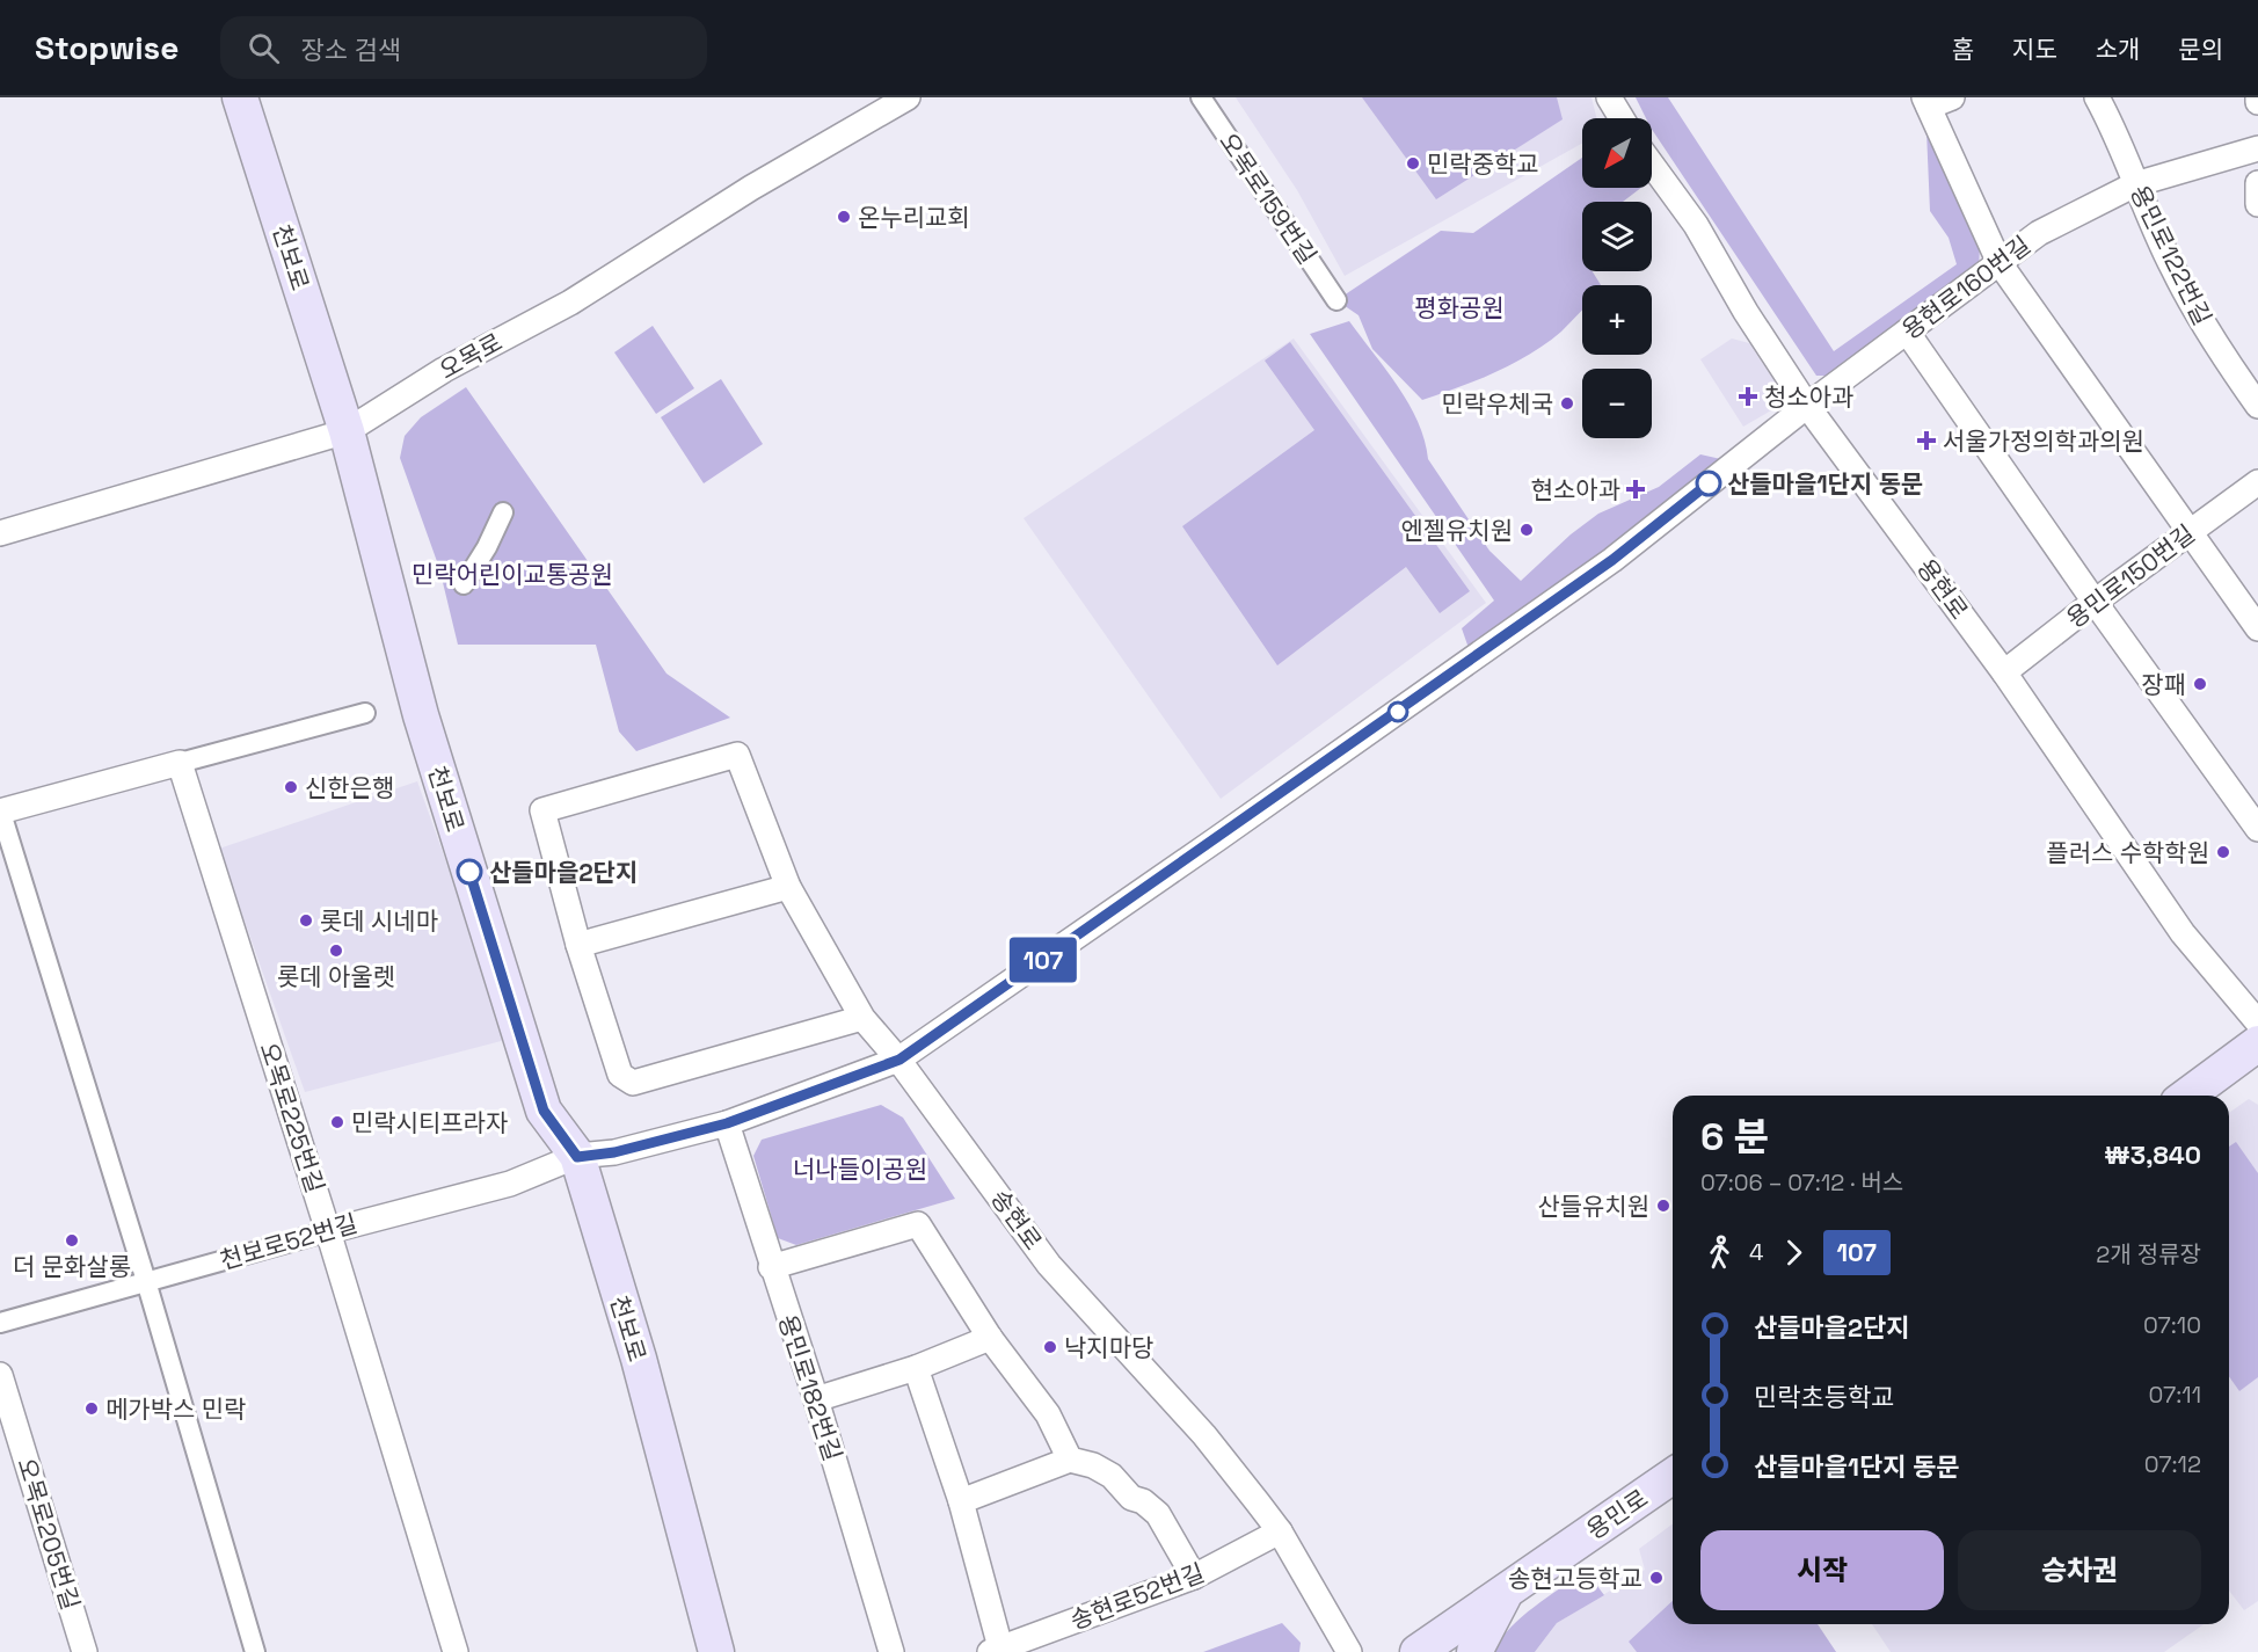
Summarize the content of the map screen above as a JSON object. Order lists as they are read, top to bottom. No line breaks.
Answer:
{"streets":{"main road":["천보로","용민로"],"street":["오목로159번길","용민로122번길","용현로160번길","오목로","용민로150번길","용현로","오목로225번길","송현로","천보로52번길","용민로182번길","오목로205번길","송현로52번길"]},"crossings":[["용민로122번길","용현로160번길"],["천보로","오목로"],["천보로","천보로52번길"],["용현로160번길","용현로"],["용현로160번길","송현로"],["용현로160번길","천보로52번길"],["용민로150번길","용현로"],["오목로225번길","천보로52번길"],["송현로","천보로52번길"],["송현로","송현로52번길"],["천보로52번길","용민로182번길"]],"parks":["평화공원","민락어린이교통공원","너나들이공원"],"places":{"other":["민락중학교","온누리교회","민락우체국","산들마을1단지 동문","엔젤유치원","장패","신한은행","플러스 수학학원","산들마을2단지","롯데 시네마","롯데 아울렛","민락시티프라자","산들유치원","더 문화살롱","낙지마당","메가박스 민락","송현고등학교"],"health":["청소아과","서울가정의학과의원","현소아과"]},"lines":["bus line 107"],"north":"bottom left","page":{"header":"Stopwise","search":"장소 검색","nav":["홈","지도","소개","문의"],"on_map":"107","map_buttons":["+","−"],"heading":["6 분","07:06 – 07:12 · 버스","₩3,840"],"legs":["4","107","2개 정류장"],"list":[{"name":"산들마을2단지","value":"07:10"},{"name":"민락초등학교","value":"07:11"},{"name":"산들마을1단지 동문","value":"07:12"}],"buttons":["시작","승차권"]}}
